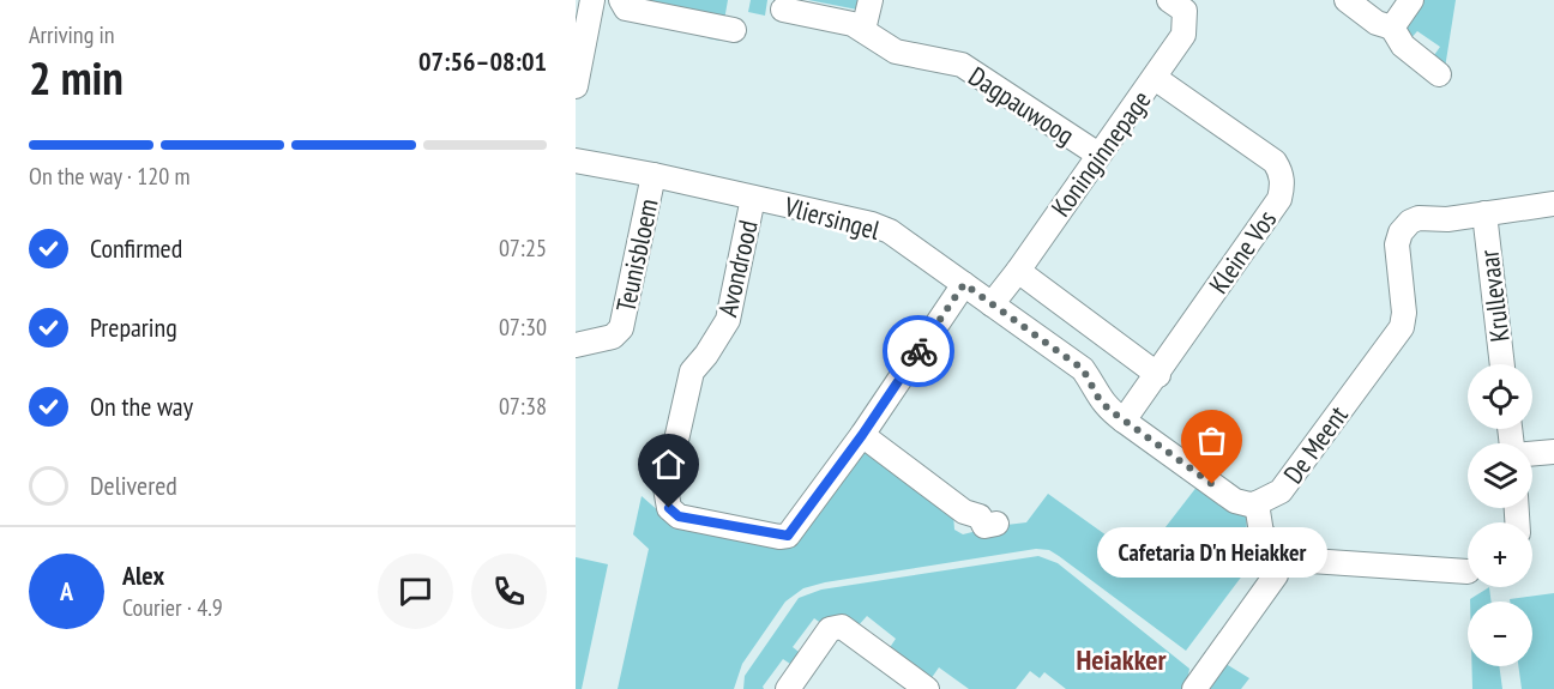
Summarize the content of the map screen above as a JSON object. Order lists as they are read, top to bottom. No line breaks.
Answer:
{"streets":{"street":["Dagpauwoog","Koninginnepage","Vliersingel","Kleine Vos","Teunisbloem","Avondrood","Krullevaar","De Meent"]},"crossings":[["Dagpauwoog","Koninginnepage"],["Koninginnepage","Vliersingel"],["Koninginnepage","Kleine Vos"],["Vliersingel","Kleine Vos"],["Vliersingel","Teunisbloem"],["Vliersingel","Avondrood"],["Vliersingel","De Meent"],["Krullevaar","De Meent"]],"districts":["Heiakker"],"places":["Cafetaria D'n Heiakker"],"page":{"heading":["2 min","Arriving in","07:56–08:01"],"panel":["Alex","Courier · 4.9"],"bar":"On the way · 120 m","list":[["Confirmed","07:25"],["Preparing","07:30"],["On the way","07:38"],"Delivered"],"map_buttons":["+","−"],"bubble":"Cafetaria D'n Heiakker","round":"A"}}
